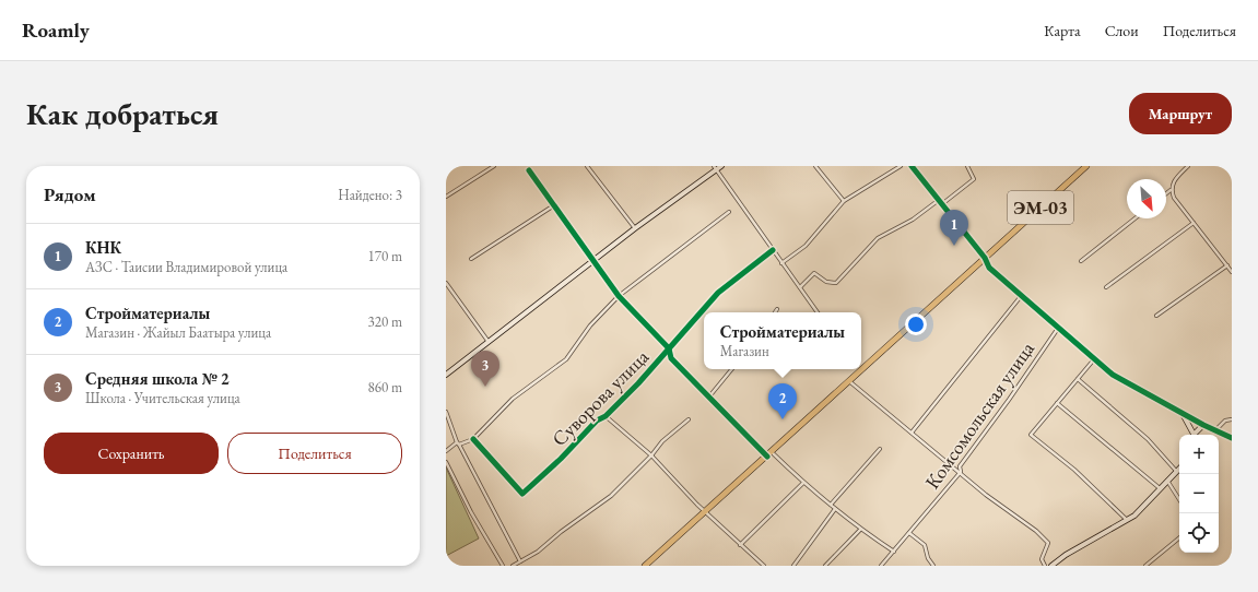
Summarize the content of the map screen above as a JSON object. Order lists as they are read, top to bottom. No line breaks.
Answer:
{"streets":{"highway":["ЭМ-03"],"street":["Суворова улица","Комсомольская улица"]},"north":"bottom right","page":{"header":"Roamly","nav":["Карта","Слои","Поделиться"],"buttons":["Маршрут",["Сохранить","Поделиться"]],"title":"Как добраться","heading":["Рядом","Найдено: 3"],"pins":["1","3","2"],"list":[{"mark":"1","name":"КНК","note":"АЗС · Таисии Владимировой улица","value":"170 m"},{"mark":"2","name":"Стройматериалы","note":"Магазин · Жайыл Баатыра улица","value":"320 m"},{"mark":"3","name":"Средняя школа № 2","note":"Школа · Учительская улица","value":"860 m"}],"popup":["Стройматериалы","Магазин"],"map_buttons":["+","−"]}}
